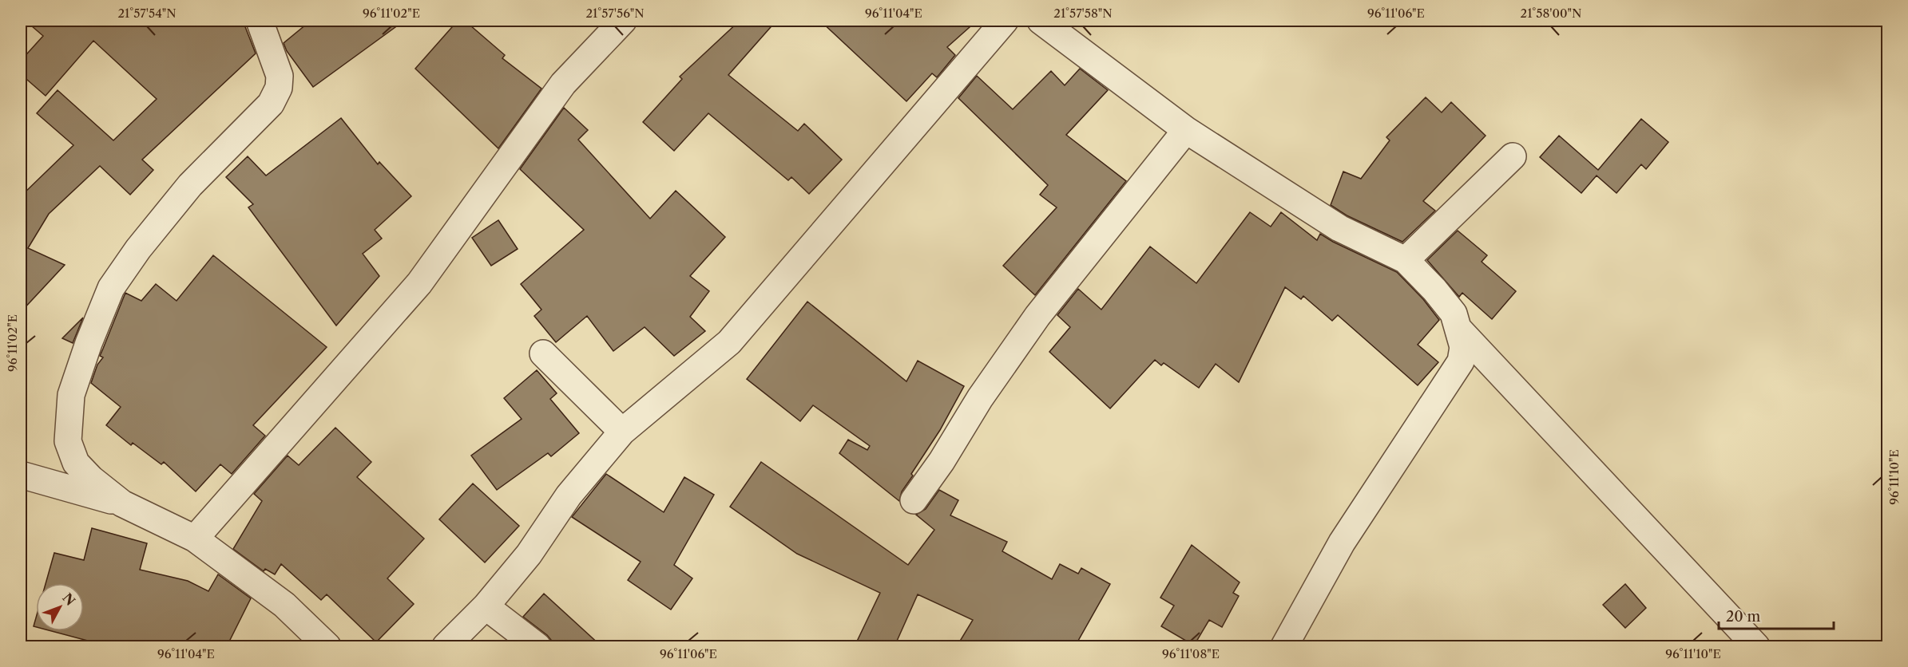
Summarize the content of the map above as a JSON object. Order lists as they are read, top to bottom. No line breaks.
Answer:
{"scale_bar":"20 m","north":"top right","coordinates":["21°57'54\"N","96°11'02\"E","21°57'56\"N","96°11'04\"E","21°57'58\"N","96°11'06\"E","21°58'00\"N","96°11'10\"E","96°11'08\"E"]}
